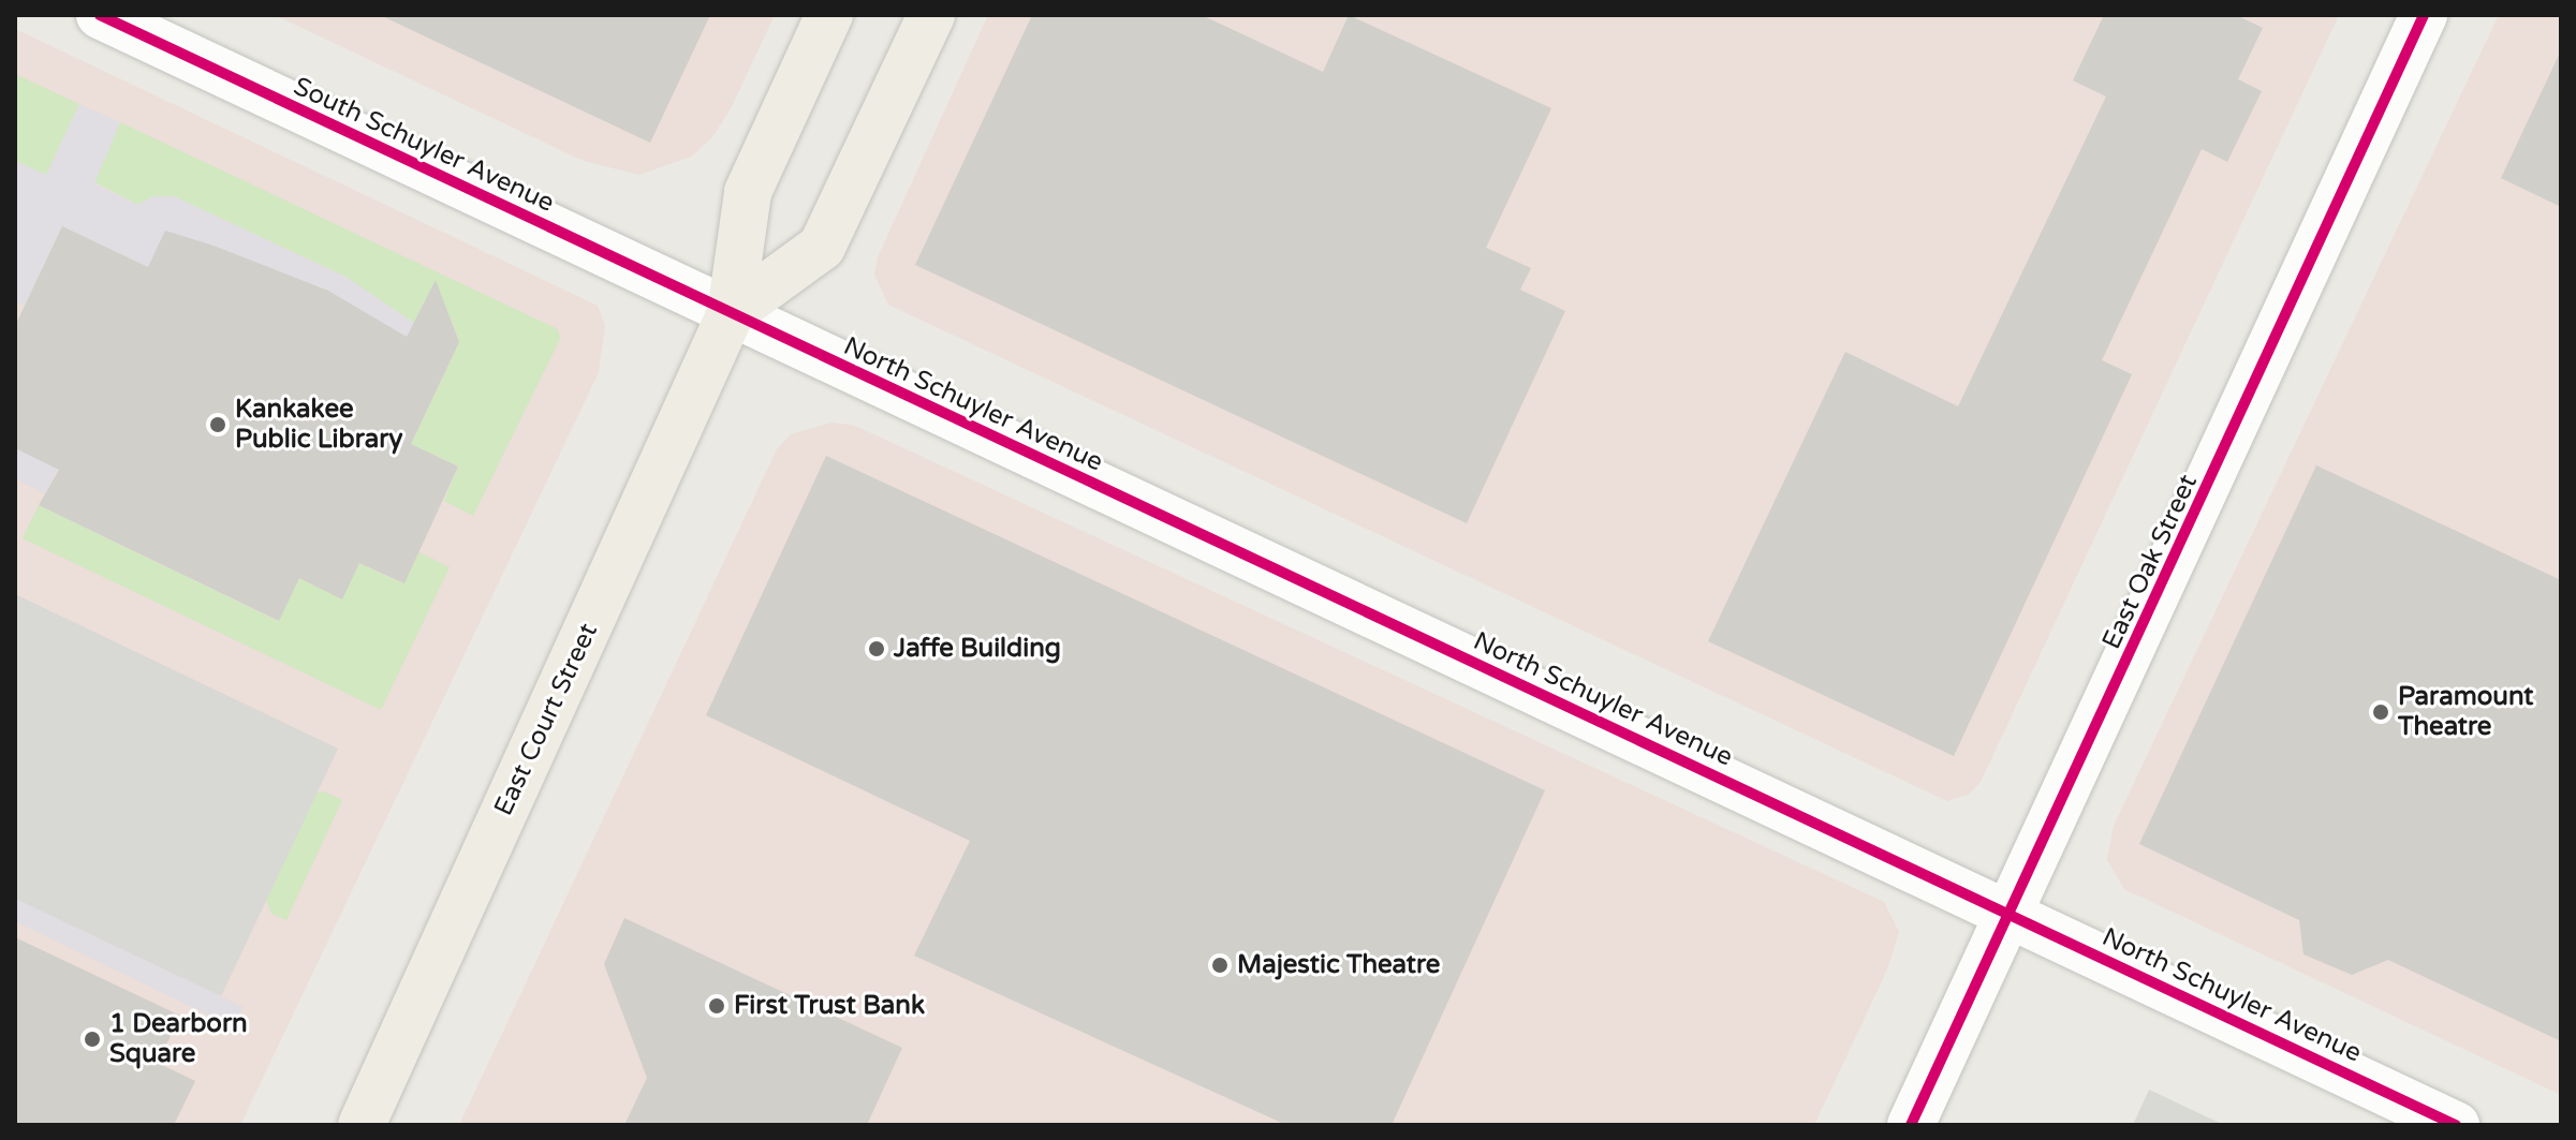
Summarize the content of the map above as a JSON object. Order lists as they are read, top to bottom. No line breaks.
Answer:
{"streets":{"main road":["East Court Street"],"street":["South Schuyler Avenue","North Schuyler Avenue","East Oak Street"]},"crossings":[["South Schuyler Avenue","North Schuyler Avenue"],["South Schuyler Avenue","East Court Street"],["North Schuyler Avenue","East Oak Street"],["North Schuyler Avenue","East Court Street"]],"places":["Kankakee Public Library","Jaffe Building","Paramount Theatre","Majestic Theatre","First Trust Bank","1 Dearborn Square"]}
